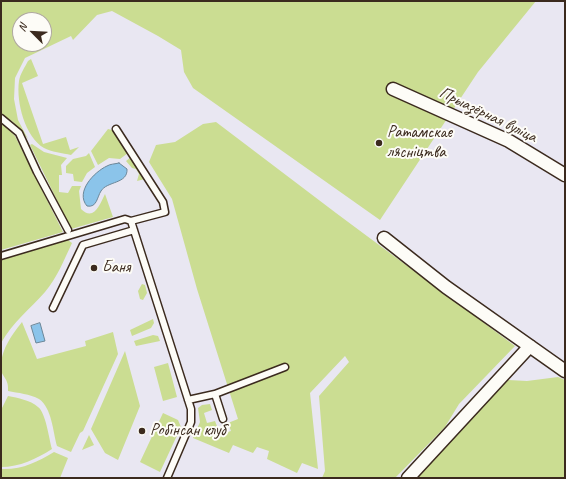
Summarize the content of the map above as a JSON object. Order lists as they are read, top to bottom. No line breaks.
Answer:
{"streets":{"street":["Прыазёрная вуліца"]},"places":["Ратамскае лясніцтва","Баня","Робінсан клуб"],"north":"top left"}
